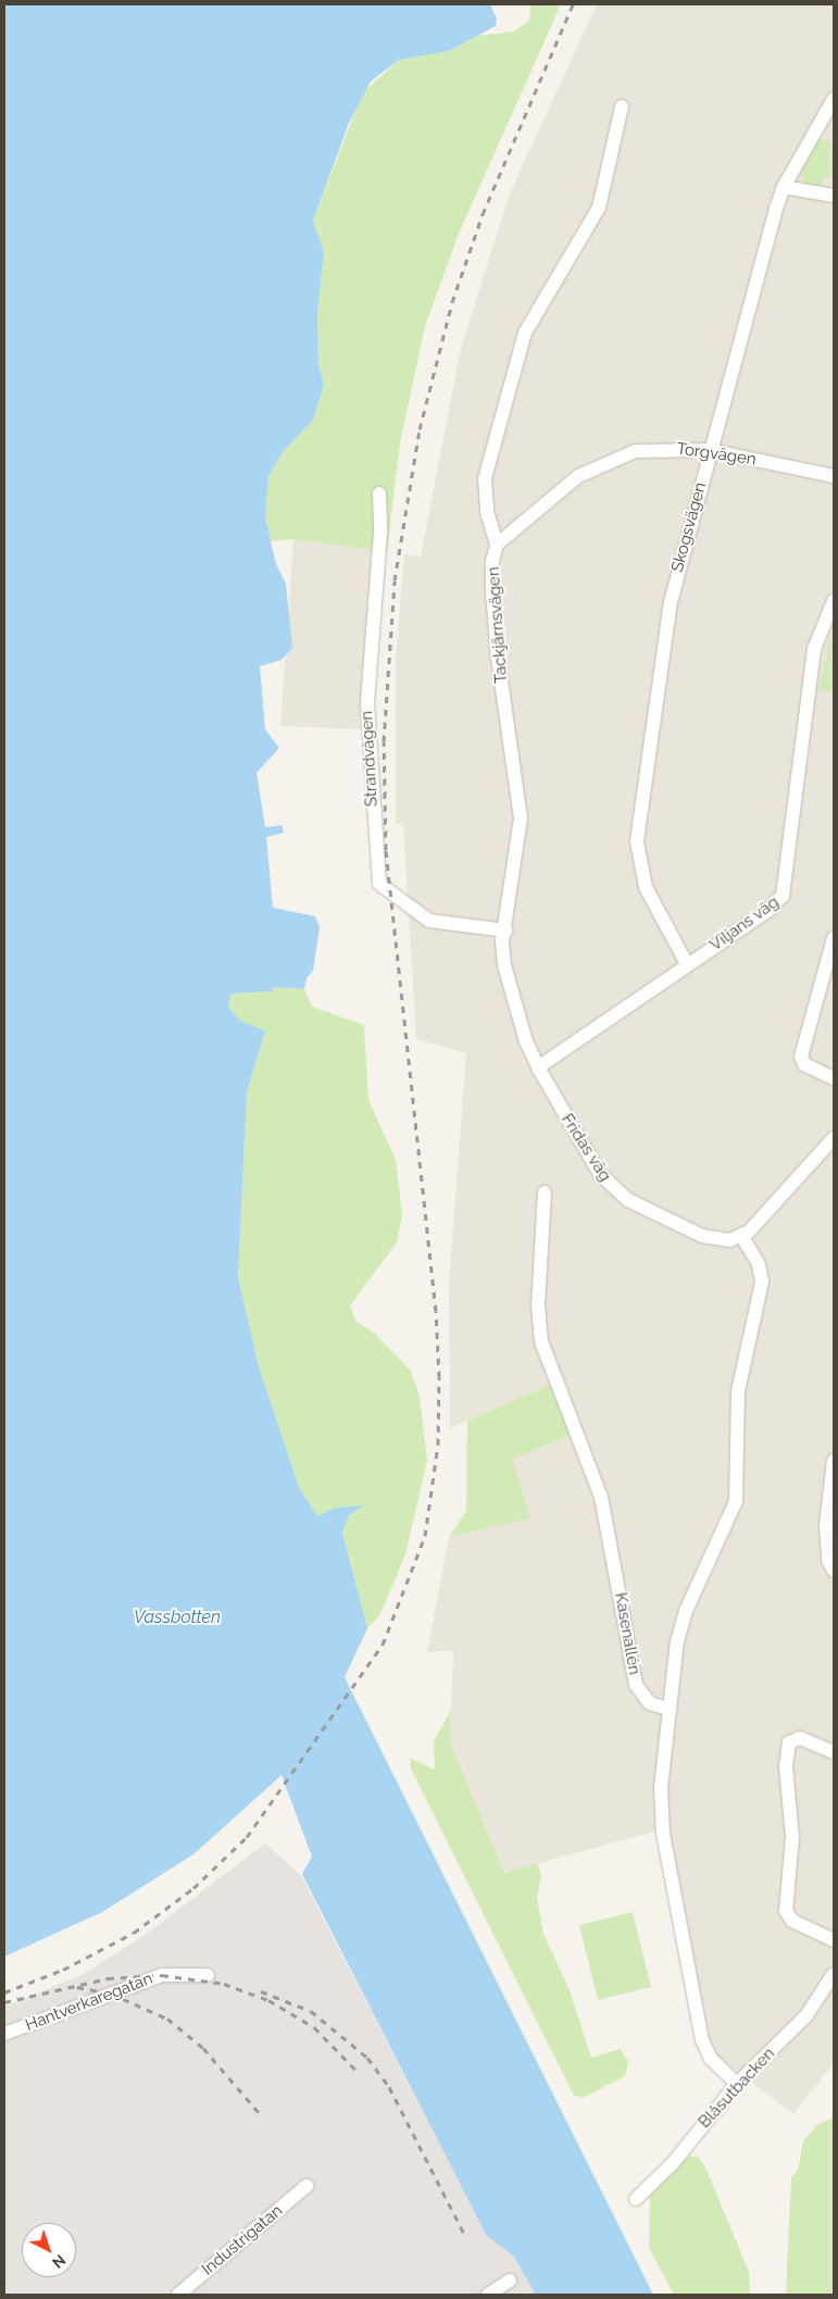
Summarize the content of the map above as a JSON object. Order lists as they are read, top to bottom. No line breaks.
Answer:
{"streets":{"street":["Torgvägen","Skogsvägen","Tackjärnsvägen","Strandvägen","Viljans väg","Fridas väg","Kasenallén","Hantverkaregatan","Blåsutbacken","Industrigatan"]},"crossings":[["Torgvägen","Skogsvägen"],["Torgvägen","Tackjärnsvägen"],["Skogsvägen","Viljans väg"],["Tackjärnsvägen","Strandvägen"],["Tackjärnsvägen","Viljans väg"],["Tackjärnsvägen","Fridas väg"],["Viljans väg","Fridas väg"]],"water":["Vassbotten"],"north":"bottom right"}
